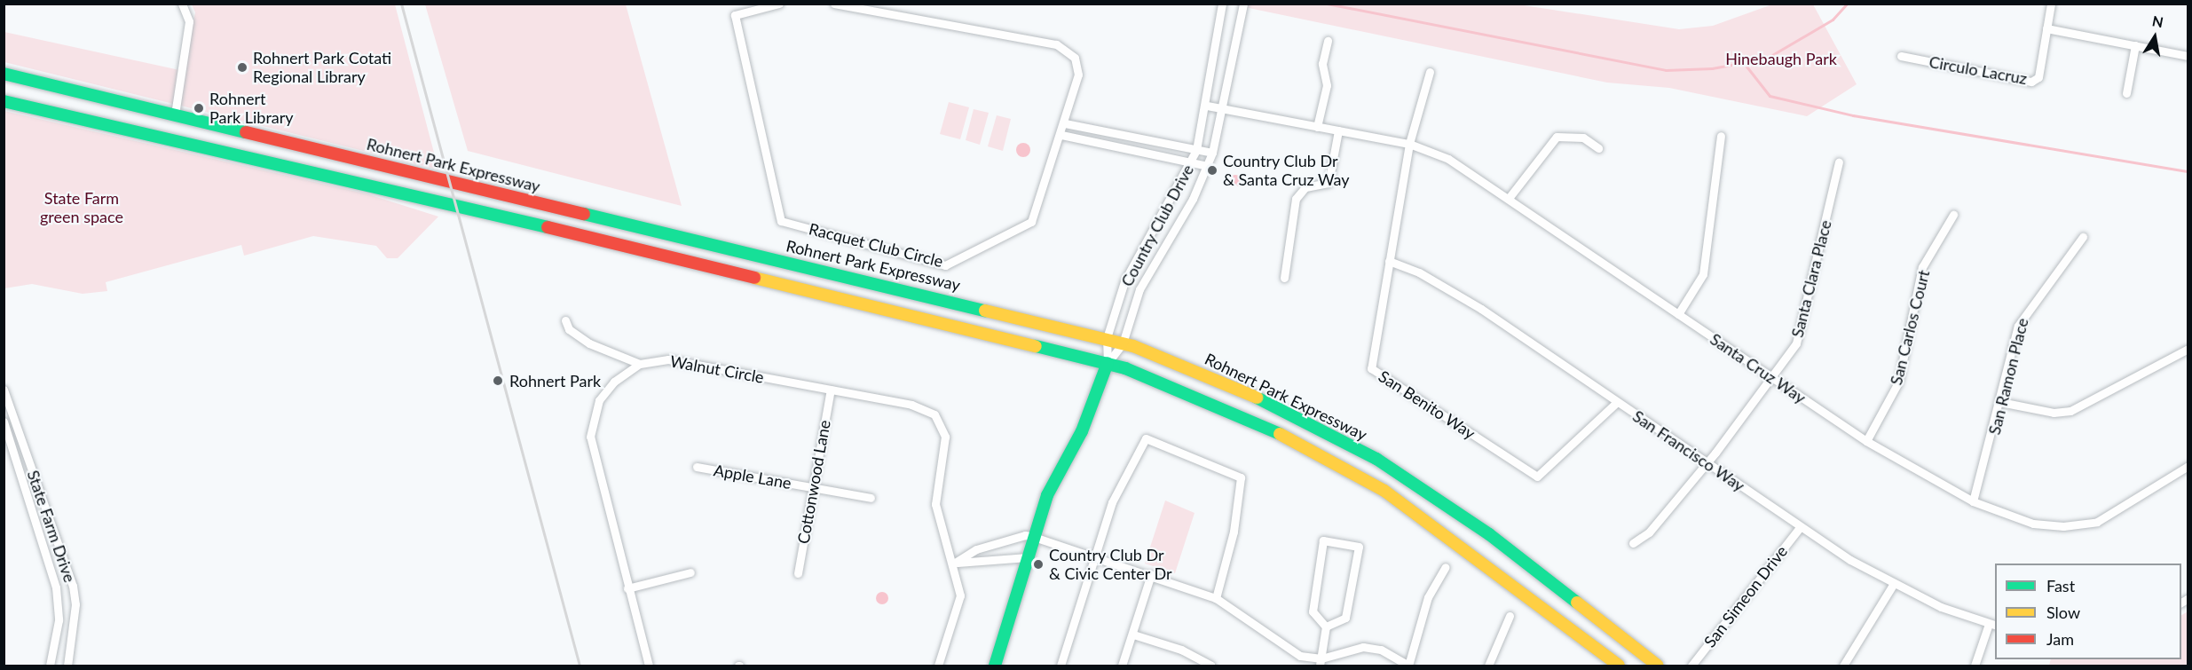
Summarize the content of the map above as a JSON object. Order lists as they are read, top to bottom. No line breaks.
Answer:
{"streets":{"main road":["Rohnert Park Expressway","Country Club Drive"],"street":["Circulo Lacruz","Racquet Club Circle","Santa Clara Place","San Carlos Court","Santa Cruz Way","Walnut Circle","San Ramon Place","San Benito Way","San Francisco Way","Apple Lane","Cottonwood Lane","State Farm Drive","San Simeon Drive"]},"crossings":[["Rohnert Park Expressway","Country Club Drive"],["Country Club Drive","Santa Cruz Way"],["Santa Clara Place","Santa Cruz Way"],["Santa Clara Place","San Francisco Way"],["San Carlos Court","Santa Cruz Way"],["Santa Cruz Way","San Ramon Place"],["Santa Cruz Way","San Benito Way"],["Walnut Circle","Cottonwood Lane"],["San Benito Way","San Francisco Way"],["San Francisco Way","San Simeon Drive"],["Apple Lane","Cottonwood Lane"]],"parks":["Hinebaugh Park","State Farm green space"],"places":["Rohnert Park Cotati Regional Library","Rohnert Park Library","Country Club Dr & Santa Cruz Way","Rohnert Park","Country Club Dr & Civic Center Dr"],"legend":["Fast","Slow","Jam"],"north":"top"}
